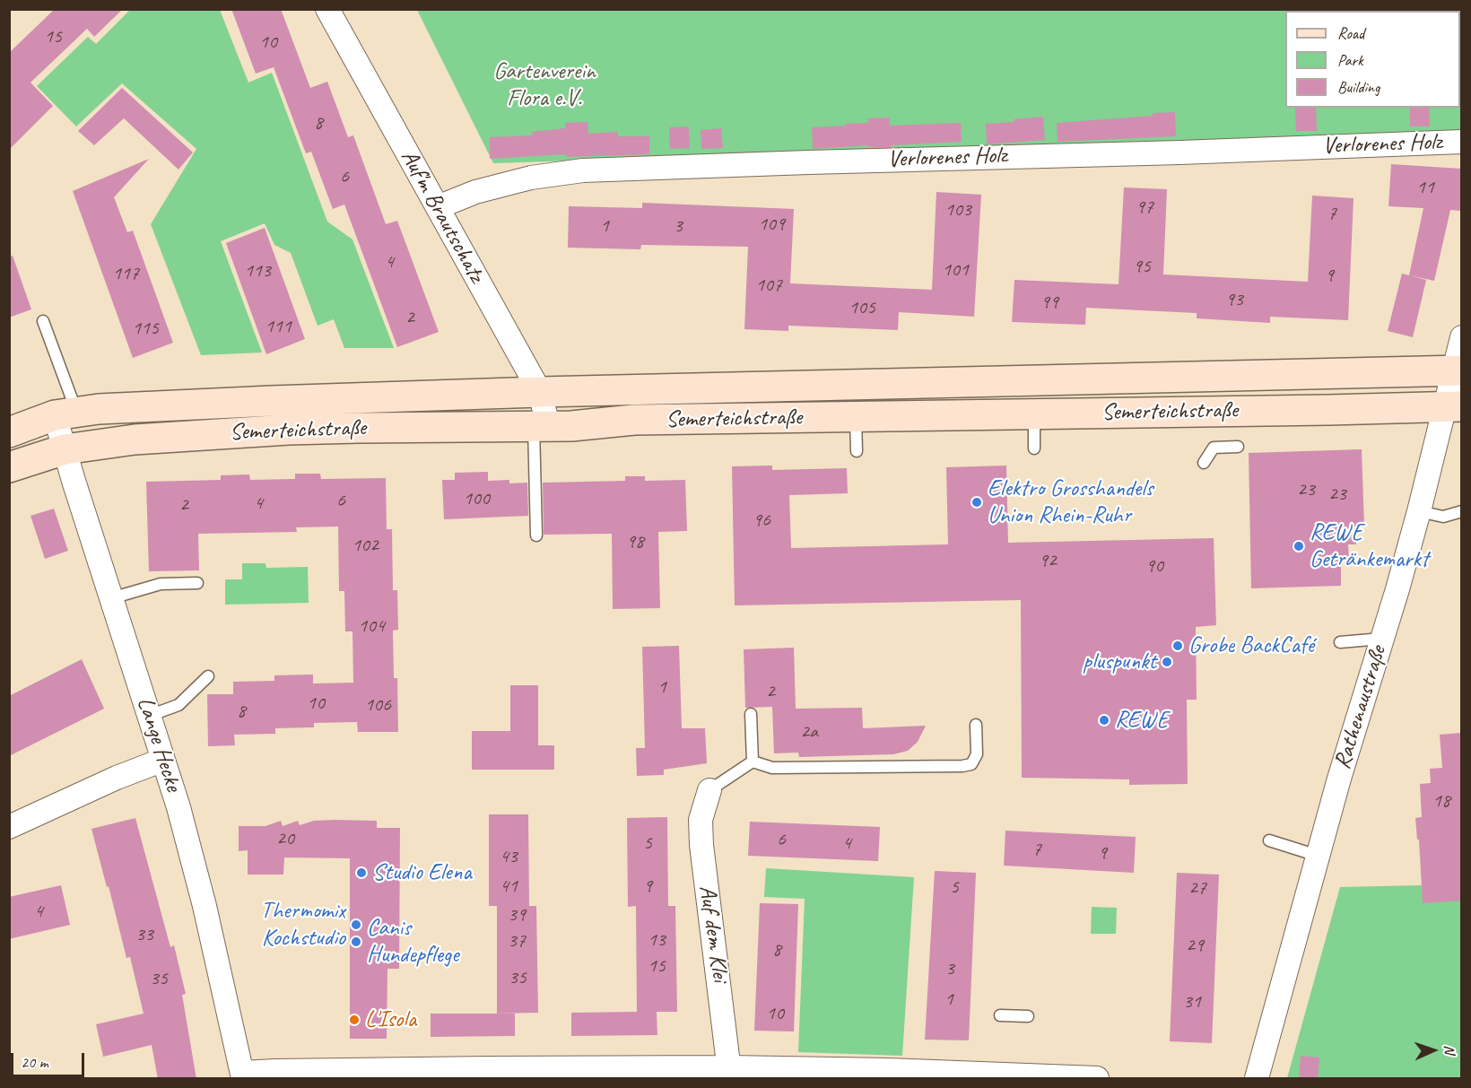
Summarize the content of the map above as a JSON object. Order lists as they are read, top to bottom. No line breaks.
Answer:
{"streets":{"main road":["Semerteichstraße"],"street":["Verlorenes Holz","Auf'm Brautschatz","Rathenaustraße","Lange Hecke","Auf dem Klei"]},"crossings":[["Verlorenes Holz","Auf'm Brautschatz"],["Auf'm Brautschatz","Semerteichstraße"],["Semerteichstraße","Rathenaustraße"],["Semerteichstraße","Lange Hecke"]],"parks":["Gartenverein Flora e.V."],"places":["Elektro Grosshandels Union Rhein-Ruhr","REWE Getränkemarkt","Grobe BackCafé","pluspunkt","REWE","Studio Elena","Thermomix Kochstudio","Canis Hundepflege","L'Isola"],"house_numbers":["15","10","8","6","11","97","103","7","109","1","3","4","95","101","113","117","9","107","93","99","105","2","111","115","23","23","100","6","4","2","96","98","102","92","90","104","1","2","10","106","8","2a","18","20","6","5","4","7","9","43","41","9","5","27","4","39","33","13","37","29","8","15","3","35","35","1","31","10"],"legend":["Road","Park","Building"],"scale_bar":"20 m","north":"right"}
